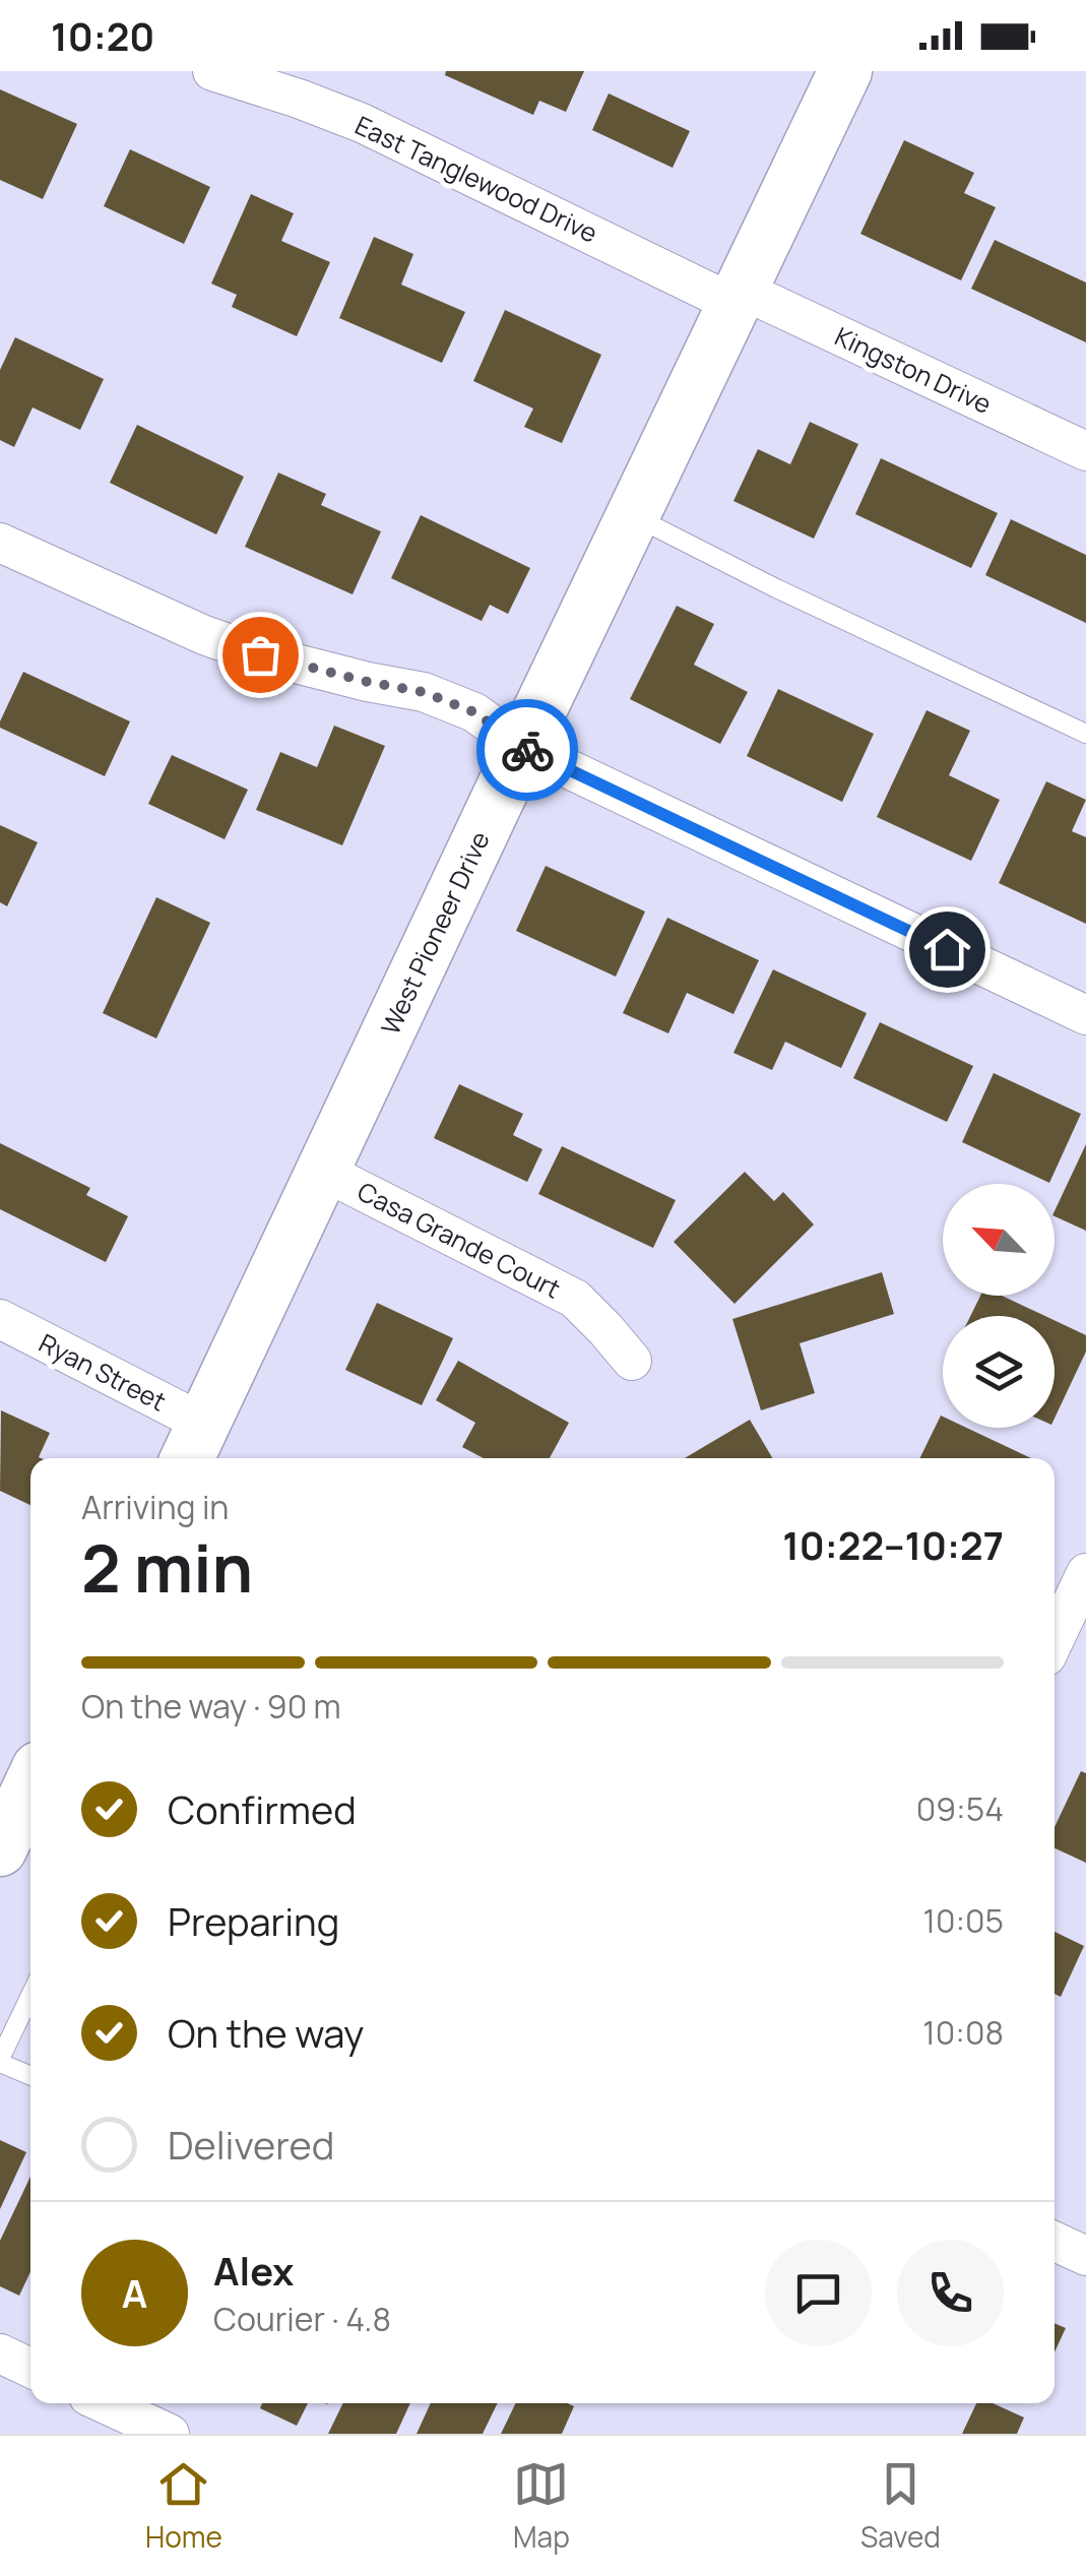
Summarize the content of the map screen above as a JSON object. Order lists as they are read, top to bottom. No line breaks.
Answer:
{"streets":{"main road":["West Pioneer Drive"],"street":["East Tanglewood Drive","Kingston Drive","Casa Grande Court","Ryan Street"]},"crossings":[["East Tanglewood Drive","Kingston Drive"],["East Tanglewood Drive","West Pioneer Drive"],["Kingston Drive","West Pioneer Drive"],["West Pioneer Drive","Casa Grande Court"],["West Pioneer Drive","Ryan Street"]],"north":"top left","page":{"status":"10:20","heading":["2 min","Arriving in","10:22–10:27"],"panel":["Alex","Courier · 4.8"],"bar":"On the way · 90 m","list":[["Confirmed","09:54"],["Preparing","10:05"],["On the way","10:08"],"Delivered"],"round":"A","tabs":["Home","Map","Saved"]}}
